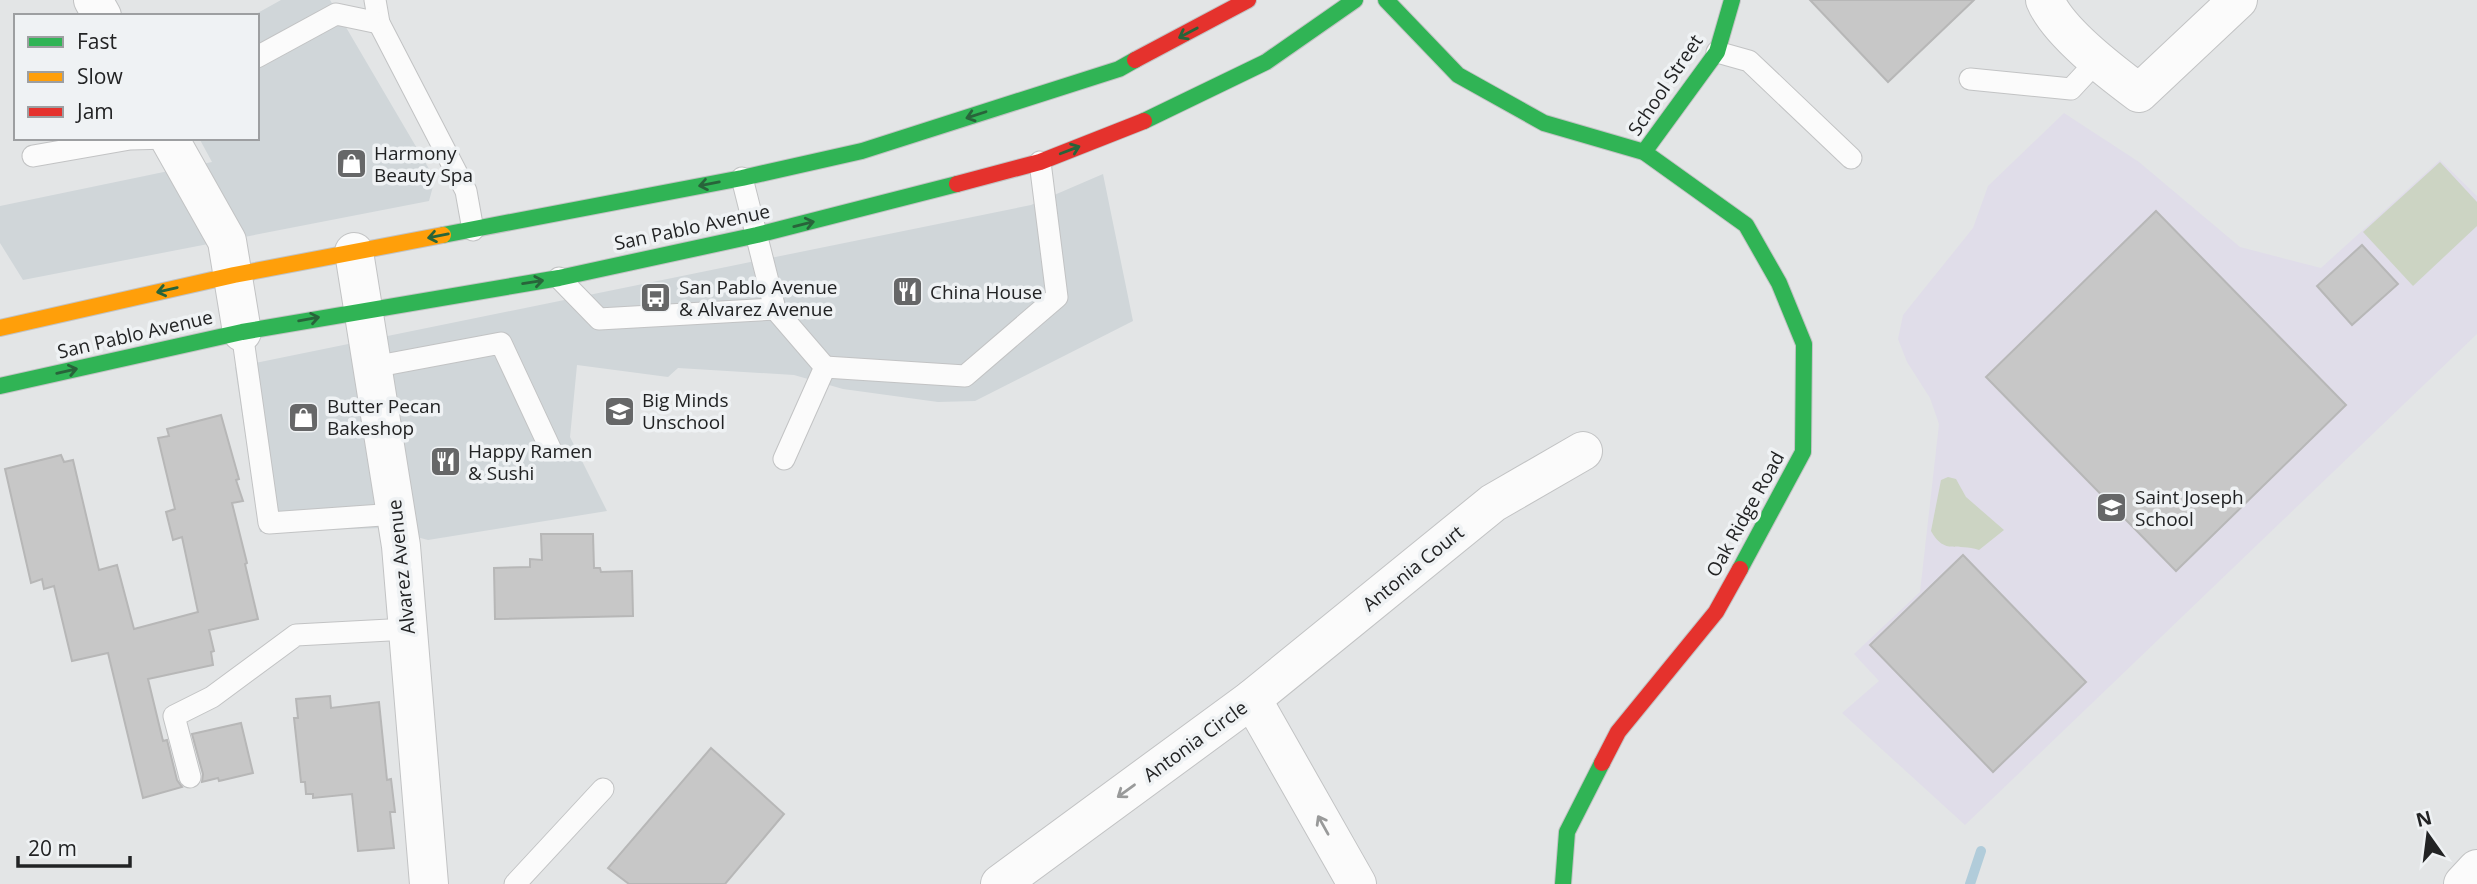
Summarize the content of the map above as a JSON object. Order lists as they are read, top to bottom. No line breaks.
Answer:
{"streets":{"main road":["School Street","San Pablo Avenue","Oak Ridge Road"],"street":["Alvarez Avenue","Antonia Court","Antonia Circle"]},"crossings":[["School Street","Oak Ridge Road"],["San Pablo Avenue","Alvarez Avenue"],["Antonia Court","Antonia Circle"]],"places":{"shop":["Harmony Beauty Spa","Butter Pecan Bakeshop"],"restaurant":["China House","Happy Ramen & Sushi"],"bus stop":["San Pablo Avenue & Alvarez Avenue"],"school or university":["Big Minds Unschool","Saint Joseph School"]},"legend":["Fast","Slow","Jam"],"scale_bar":"20 m","north":"top"}
